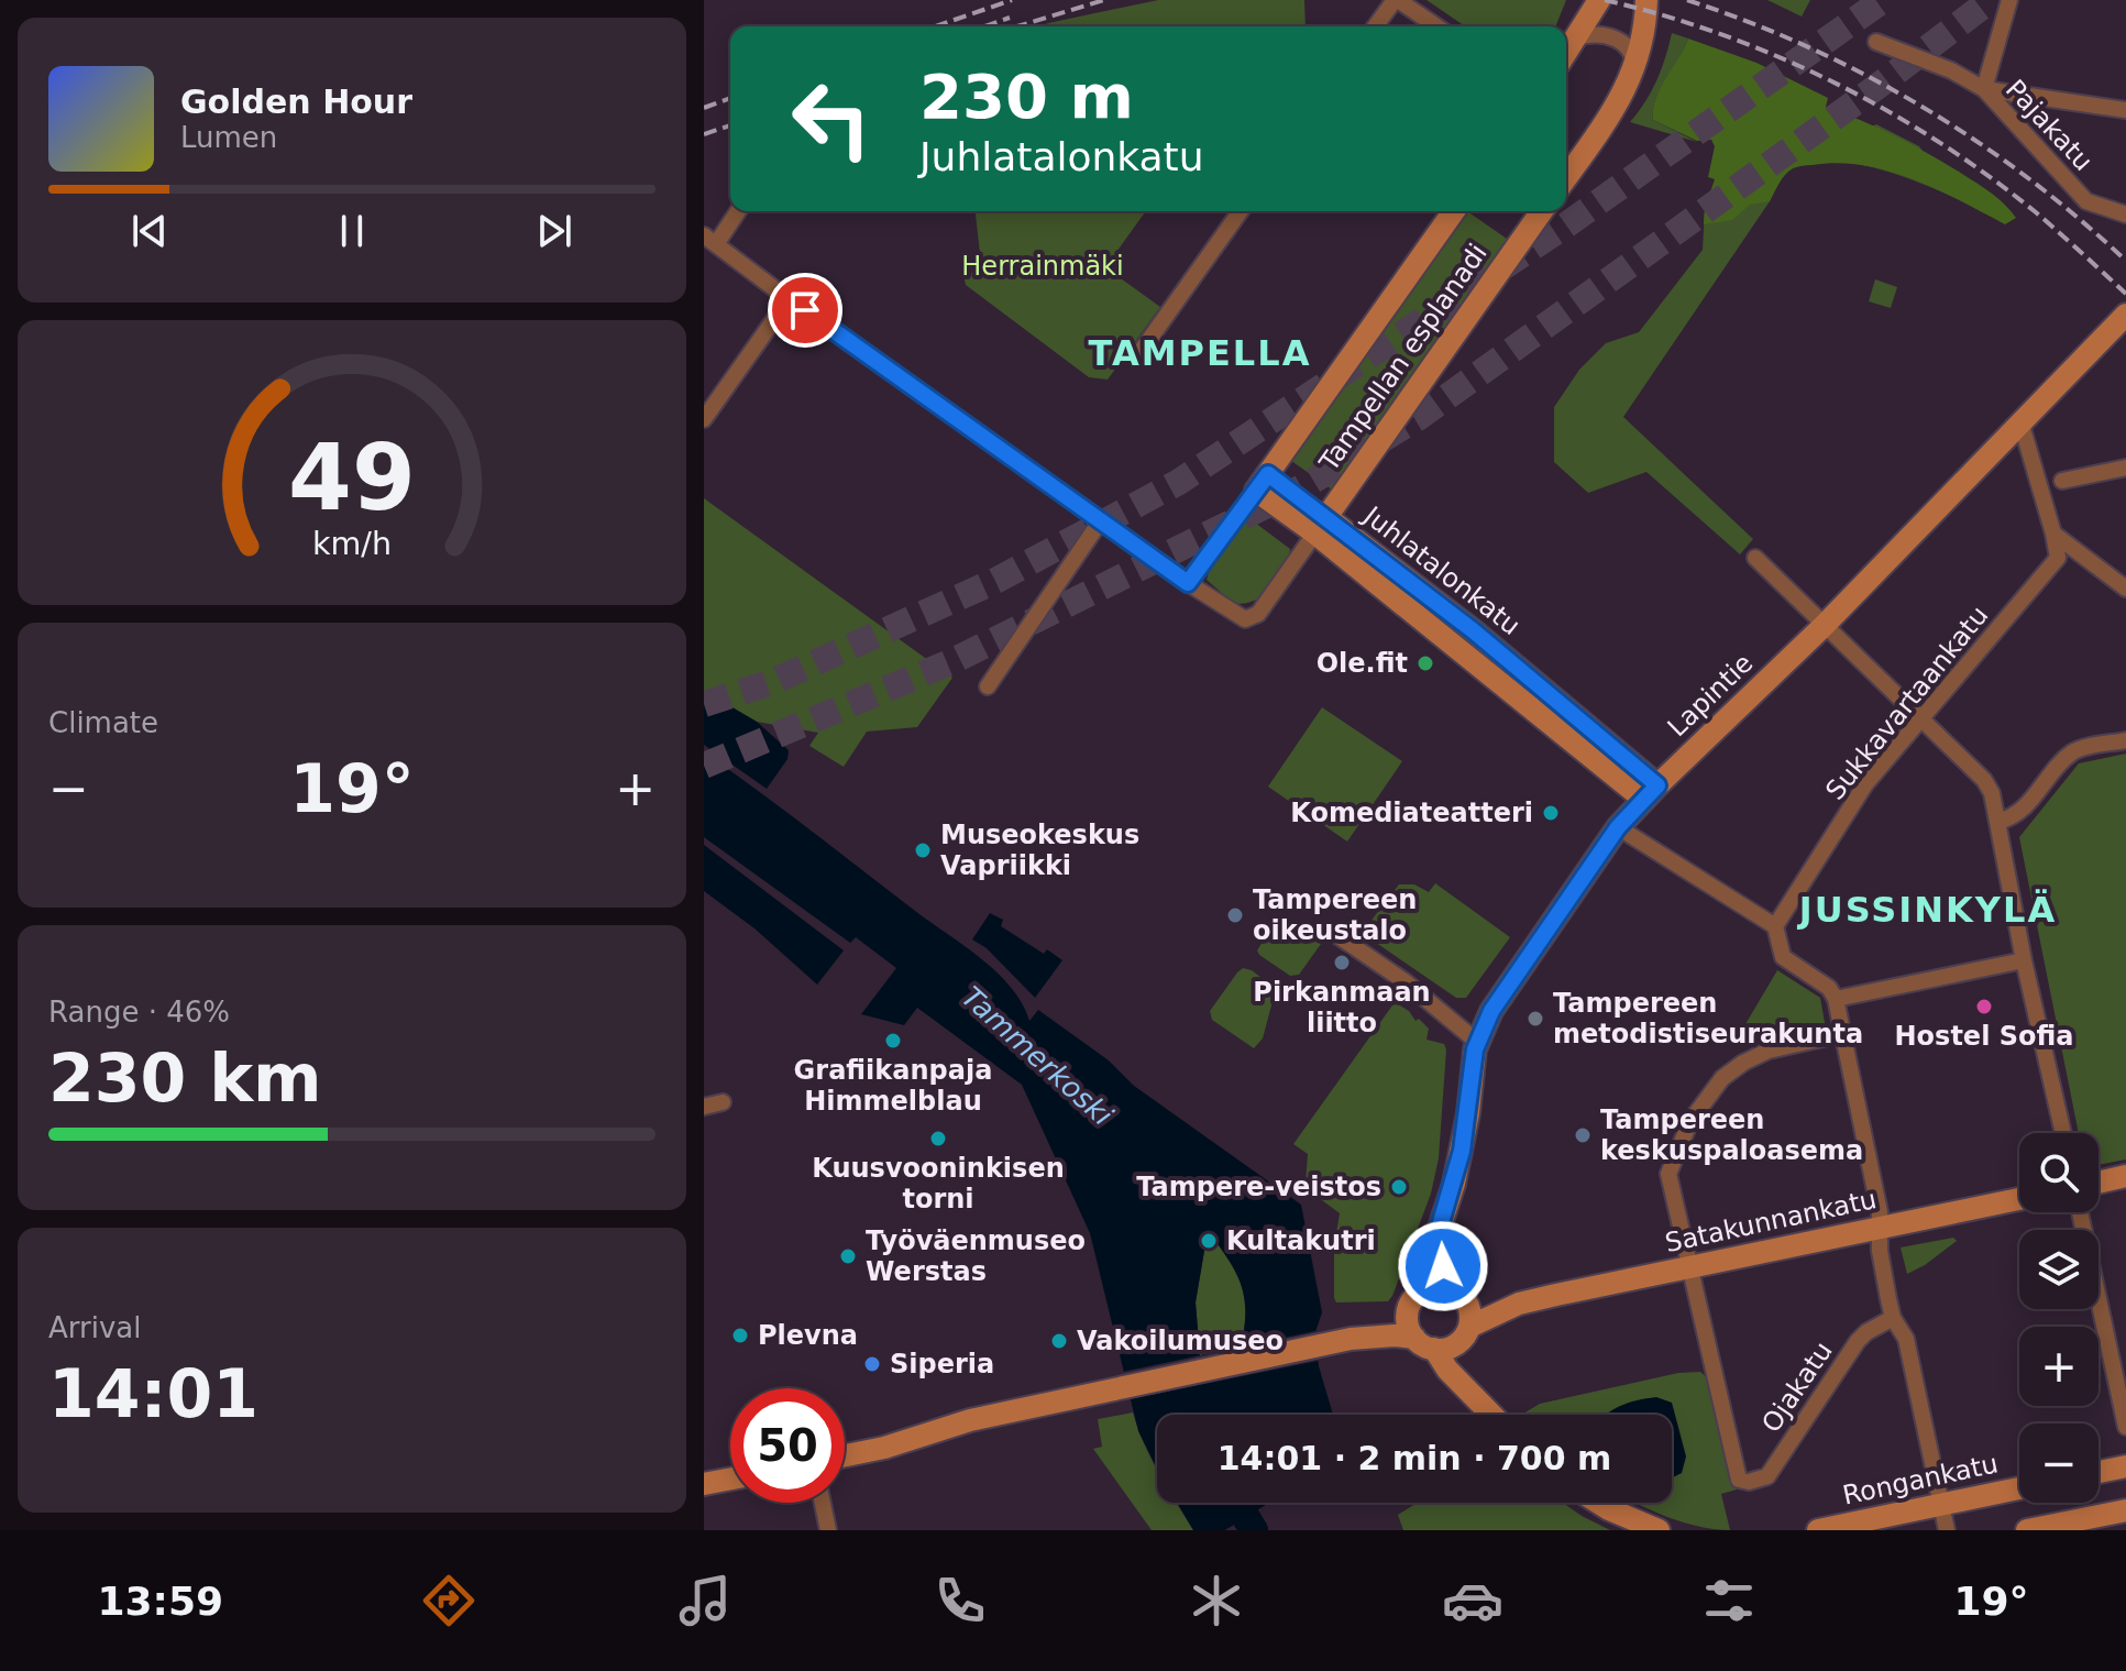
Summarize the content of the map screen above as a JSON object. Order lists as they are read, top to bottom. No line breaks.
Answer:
{"streets":{"main road":["Tampellan esplanadi","Juhlatalonkatu","Lapintie","Satakunnankatu","Rongankatu"],"street":["Pajakatu","Sukkavartaankatu","Ojakatu"]},"crossings":[["Tampellan esplanadi","Juhlatalonkatu"],["Juhlatalonkatu","Lapintie"],["Lapintie","Satakunnankatu"],["Satakunnankatu","Ojakatu"]],"districts":["TAMPELLA","JUSSINKYLÄ"],"water":["Tammerkoski"],"parks":["Herrainmäki"],"places":["Ole.fit","Komediateatteri","Museokeskus Vapriikki","Tampereen oikeustalo","Pirkanmaan liitto","Hostel Sofia","Tampereen metodistiseurakunta","Grafiikanpaja Himmelblau","Tampereen keskuspaloasema","Kuusvooninkisen torni","Tampere-veistos","Kultakutri","Työväenmuseo Werstas","Plevna","Vakoilumuseo","Siperia"],"page":{"turn":["230 m","Juhlatalonkatu"],"song":["Golden Hour","Lumen"],"tile":["Climate",["Range · 46%","230 km"],["Arrival","14:01"]],"heat":["−","19°","+"],"map_buttons":["+","−"],"limit":"50","trip":"14:01 · 2 min · 700 m","tabs":["13:59","19°"],"gauge":["49","km/h"]}}
